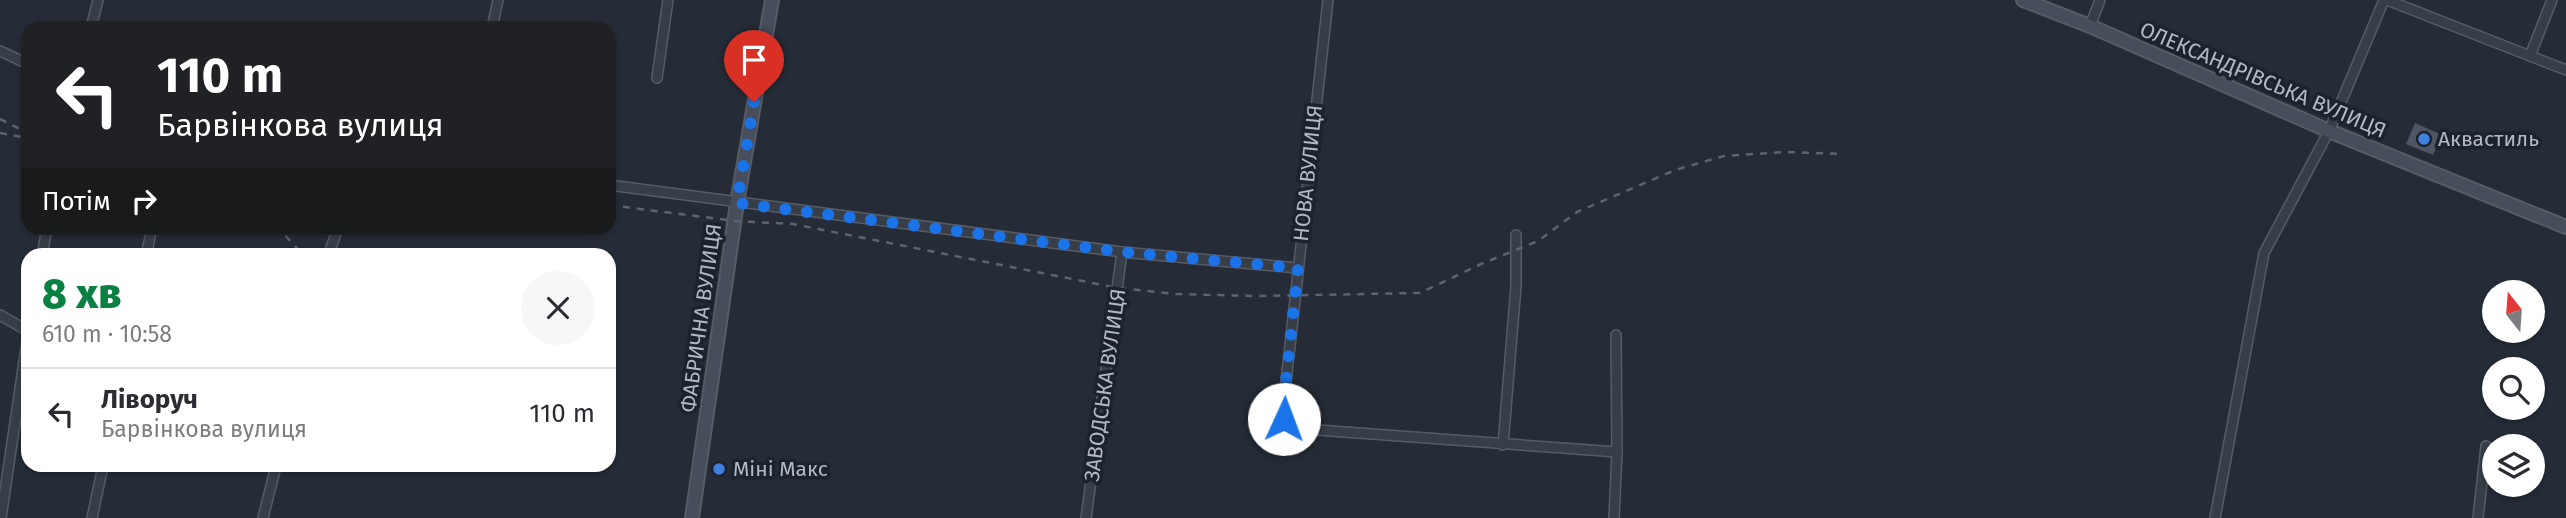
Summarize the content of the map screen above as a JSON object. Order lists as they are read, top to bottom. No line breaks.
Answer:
{"streets":{"main road":["ОЛЕКСАНДРІВСЬКА ВУЛИЦЯ","ФАБРИЧНА ВУЛИЦЯ"],"street":["НОВА ВУЛИЦЯ","ЗАВОДСЬКА ВУЛИЦЯ"]},"places":["Аквастиль","Міні Макс"],"north":"top","page":{"turn":["110 m","Барвінкова вулиця"],"then":"Потім","heading":["8 хв","610 m · 10:58"],"list":[{"name":"Ліворуч","note":"Барвінкова вулиця","value":"110 m"}]}}
